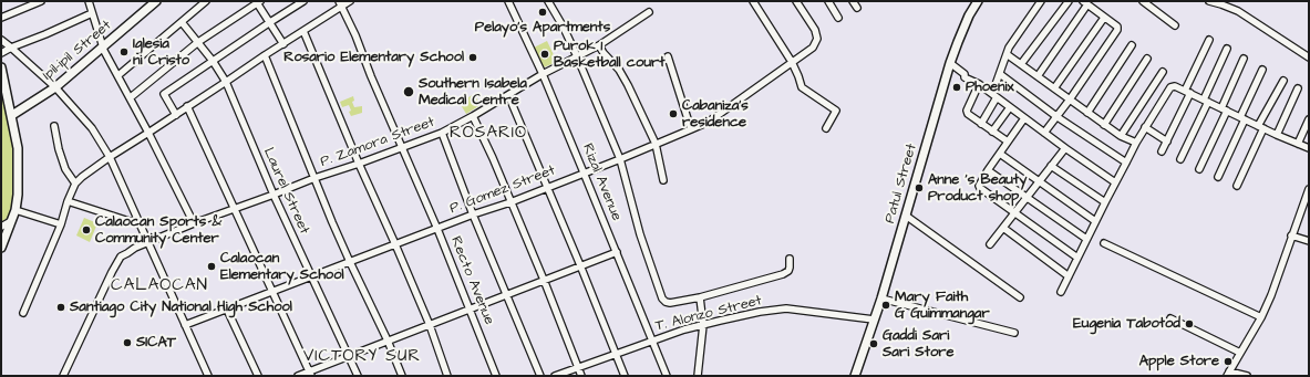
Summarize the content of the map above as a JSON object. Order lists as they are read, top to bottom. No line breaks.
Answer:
{"streets":{"main road":["Ipil-ipil Street","Patul Street"],"street":["P. Zamora Street","Rizal Avenue","P. Gomez Street","Laurel Street","Recto Avenue","T. Alonzo Street"]},"crossings":[["P. Zamora Street","Rizal Avenue"],["P. Zamora Street","Laurel Street"],["P. Zamora Street","Recto Avenue"],["Rizal Avenue","P. Gomez Street"],["Rizal Avenue","T. Alonzo Street"],["Patul Street","T. Alonzo Street"],["P. Gomez Street","Laurel Street"],["P. Gomez Street","Recto Avenue"]],"districts":["ROSARIO","CALAOCAN","VICTORY SUR"],"places":["Pelayo's Apartments","Iglesia ni Cristo","Purok 1 Basketball court","Rosario Elementary School","Phoenix","Southern Isabela Medical Centre","Cabaniza's residence","Anne 's Beauty Product shop","Calaocan Sports & Community Center","Calaocan Elementary School","Mary Faith G Guimmangar","Santiago City National High School","Eugenia Tabotod","SICAT","Gaddi Sari Sari Store","Apple Store"]}
